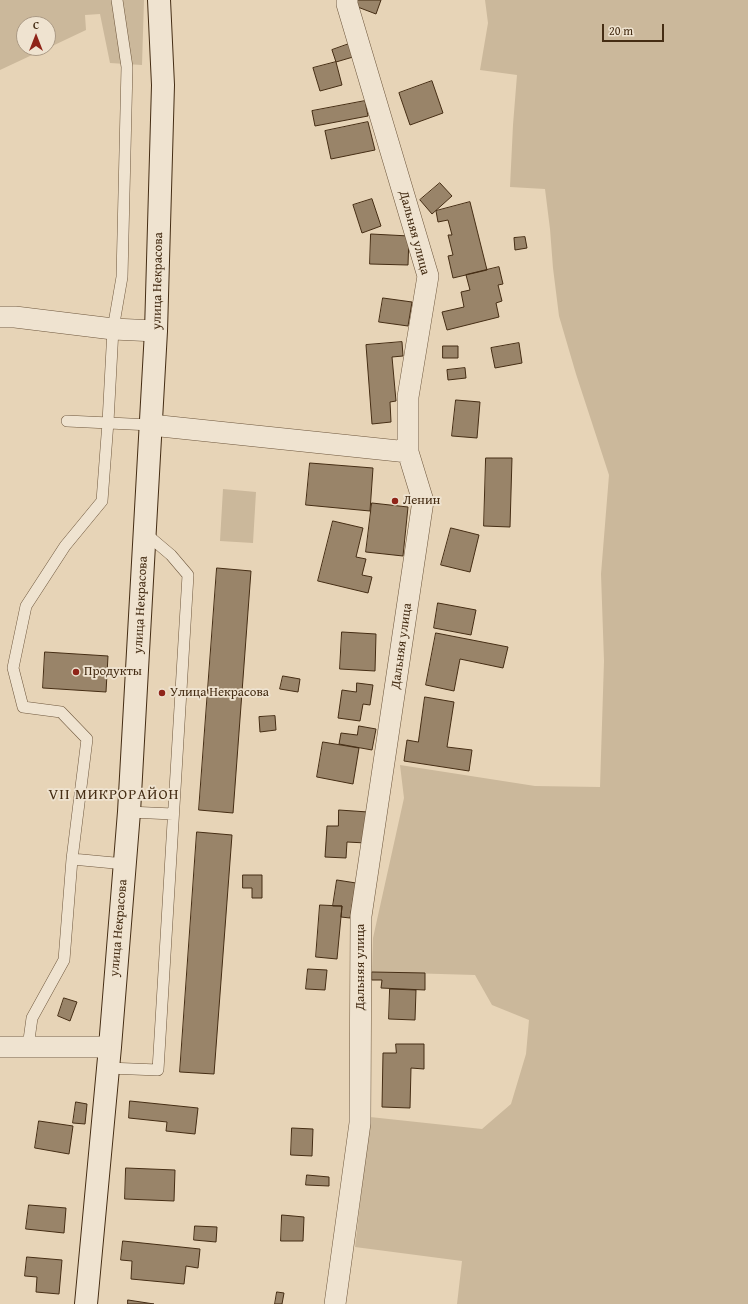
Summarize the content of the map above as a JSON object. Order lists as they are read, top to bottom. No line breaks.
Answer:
{"streets":{"street":["Дальняя улица","улица Некрасова"]},"districts":["VII МИКРОРАЙОН"],"places":["Ленин","Продукты","Улица Некрасова"],"scale_bar":"20 m","north":"top"}
